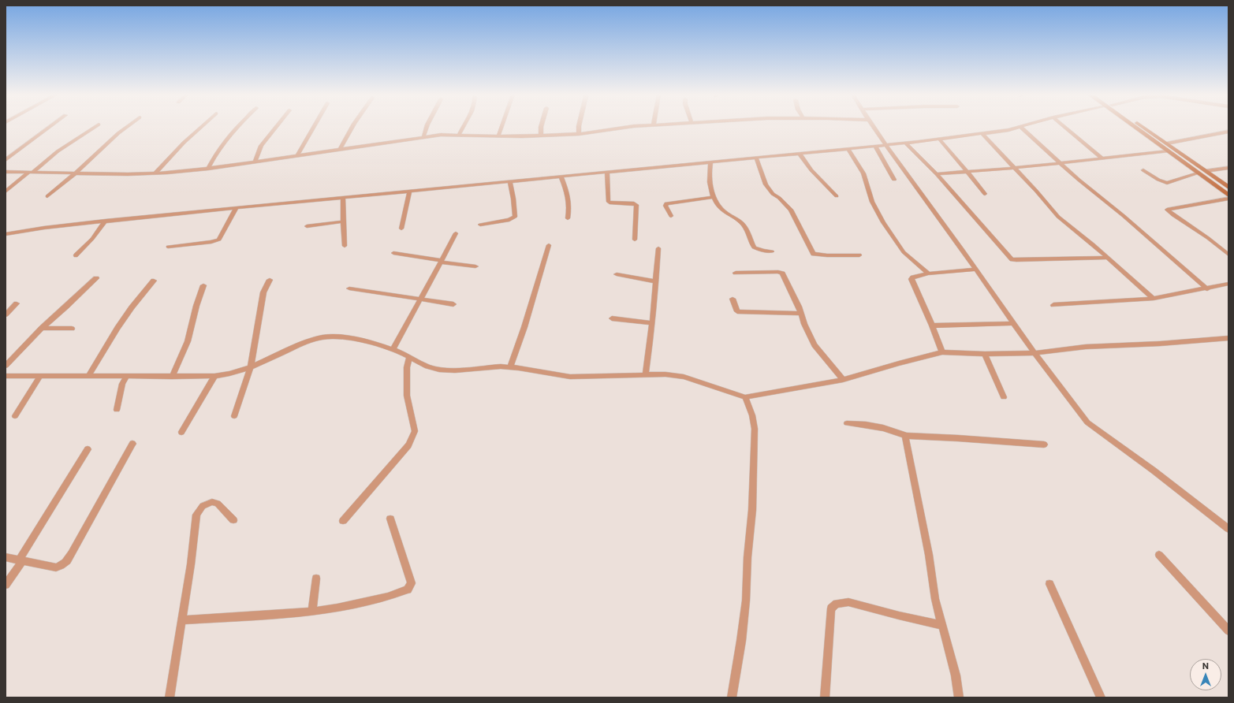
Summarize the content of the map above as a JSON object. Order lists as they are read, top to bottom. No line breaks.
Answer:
{"north":"top"}
